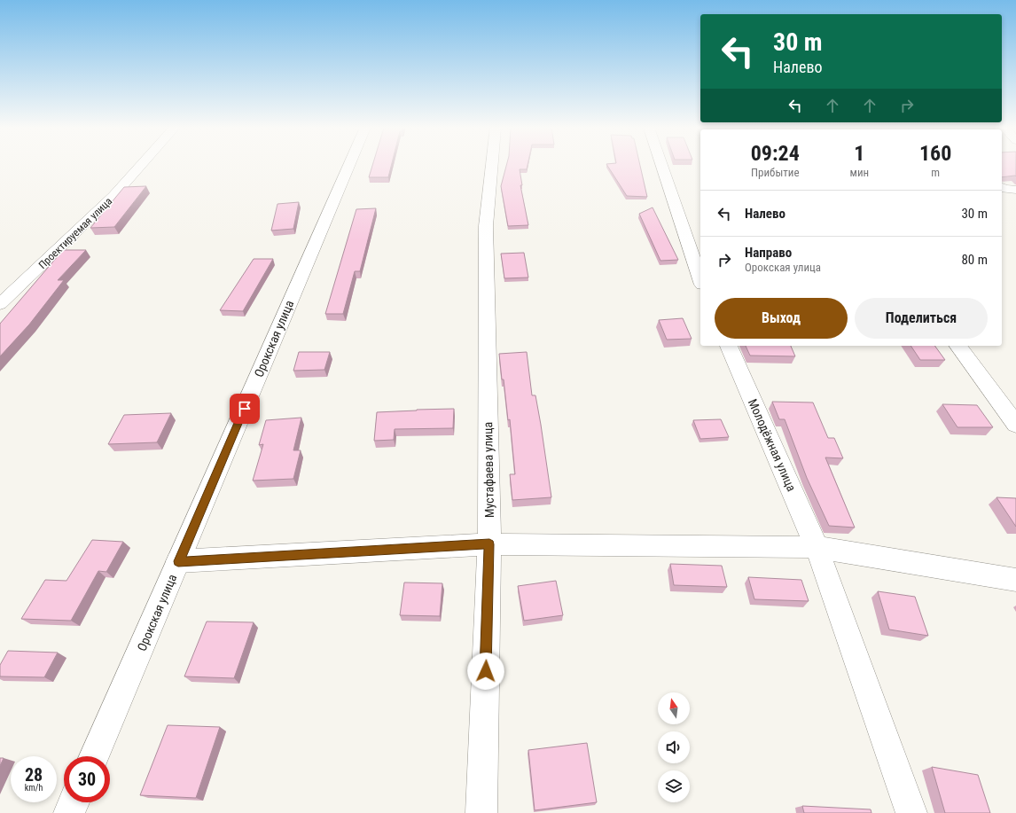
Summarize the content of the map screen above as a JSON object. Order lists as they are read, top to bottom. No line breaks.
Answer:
{"streets":{"street":["Проектируемая улица","Орокская улица","Молодёжная улица","Мустафаева улица"]},"north":"top","page":{"turn":["30 m","Налево"],"eta":["09:24","Прибытие","1","мин","160","m"],"list":[{"name":"Налево","value":"30 m"},{"name":"Направо","note":"Орокская улица","value":"80 m"}],"buttons":["Выход","Поделиться"],"speed":"28 km/h","limit":"30"}}
